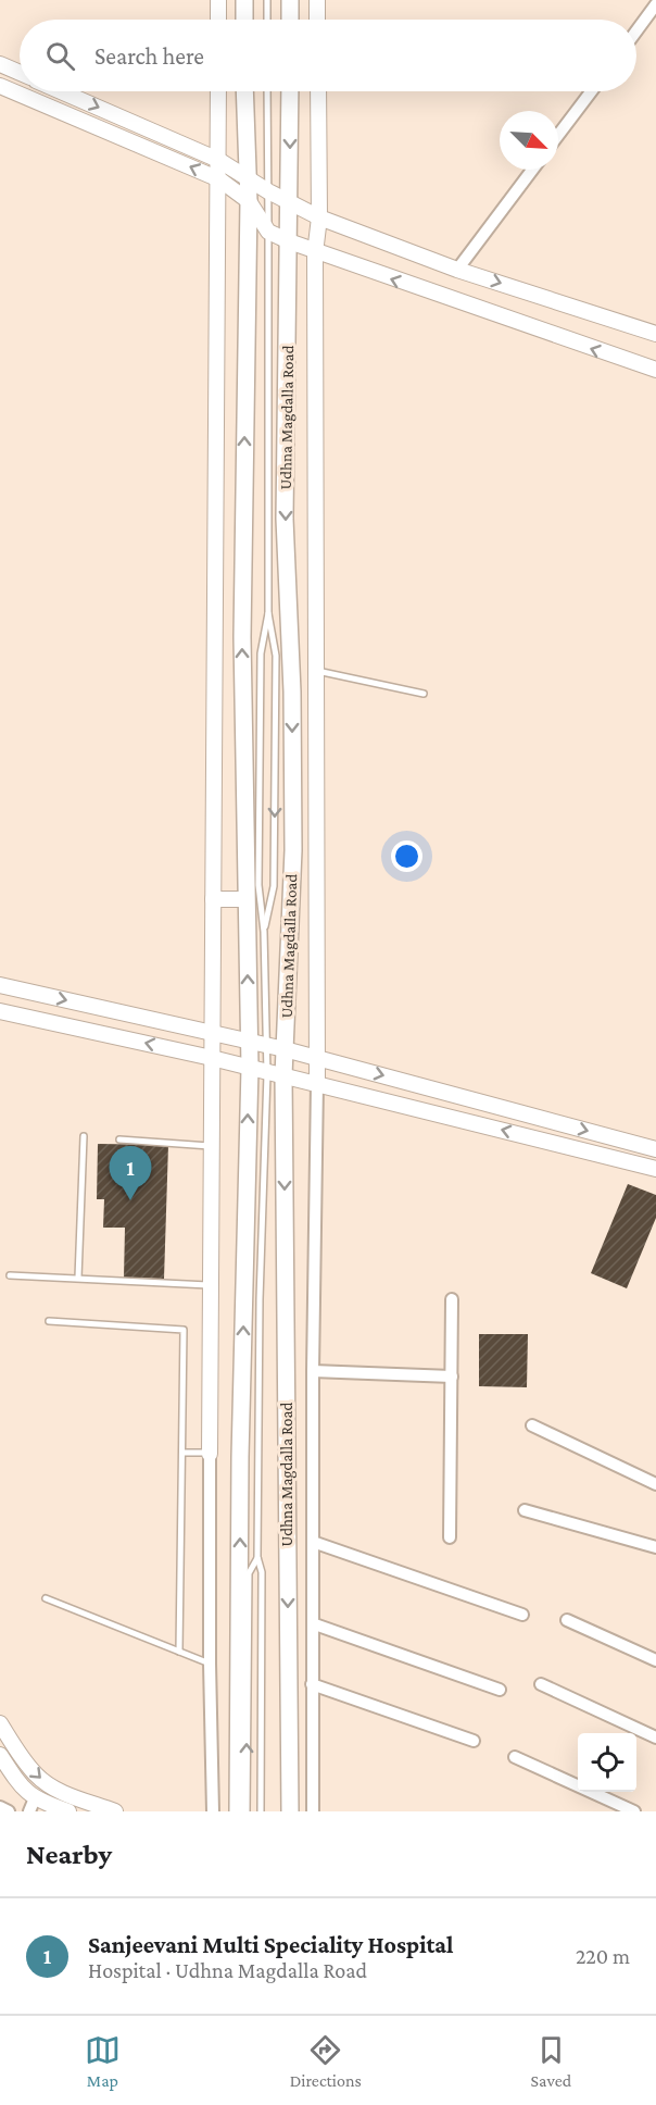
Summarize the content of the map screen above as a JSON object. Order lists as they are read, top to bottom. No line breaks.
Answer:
{"streets":{"main road":["Udhna Magdalla Road"]},"north":"bottom right","page":{"search":"Search here","pins":"1","heading":"Nearby","list":[{"mark":"1","name":"Sanjeevani Multi Speciality Hospital","note":"Hospital · Udhna Magdalla Road","value":"220 m"}],"nav":["Map","Directions","Saved"]}}
